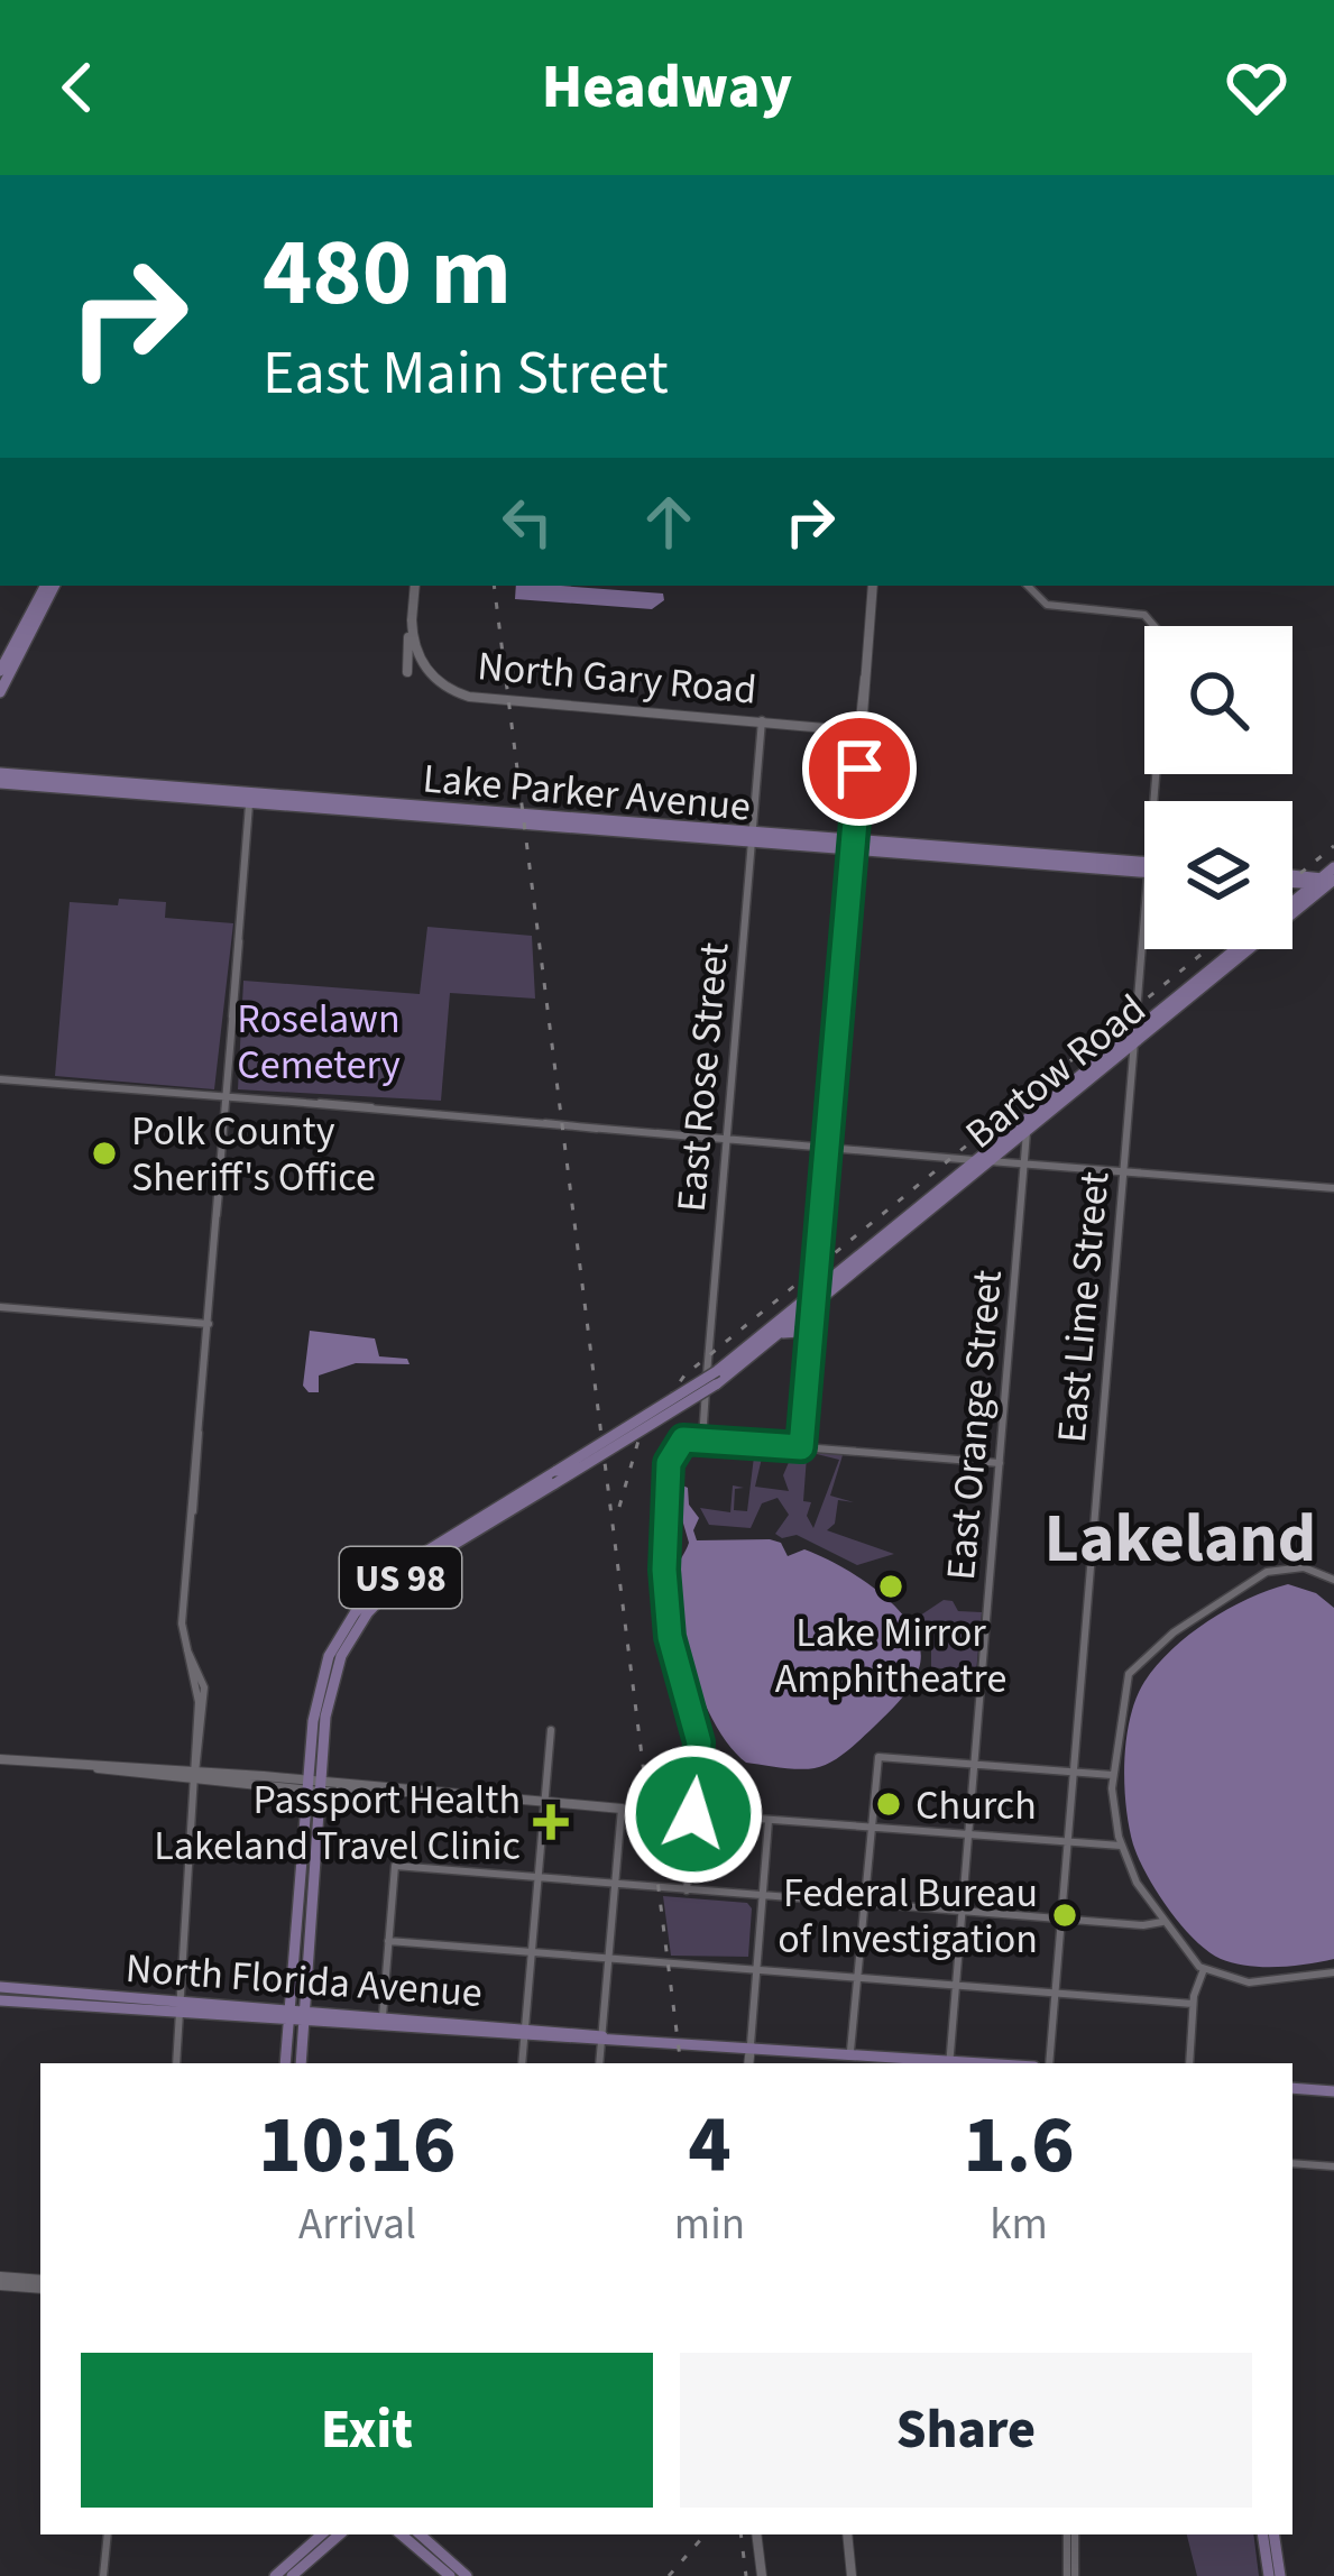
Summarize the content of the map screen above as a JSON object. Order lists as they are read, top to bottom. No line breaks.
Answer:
{"streets":{"main road":["North Gary Road","Lake Parker Avenue","Bartow Road","US 98","North Florida Avenue"],"street":["East Rose Street","East Lime Street","East Orange Street"]},"crossings":[["North Gary Road","East Rose Street"],["Lake Parker Avenue","East Rose Street"],["Bartow Road","East Lime Street"],["Bartow Road","East Orange Street"],["Bartow Road","US 98"],["East Orange Street","North Florida Avenue"],["US 98","North Florida Avenue"]],"districts":["Lakeland"],"parks":["Roselawn Cemetery"],"places":{"other":["Polk County Sheriff's Office","Lake Mirror Amphitheatre","Church","Federal Bureau of Investigation"],"health":["Passport Health Lakeland Travel Clinic"]},"page":{"header":"Headway","turn":["480 m","East Main Street"],"eta":["10:16","Arrival","4","min","1.6","km"],"buttons":["Exit","Share"]}}
